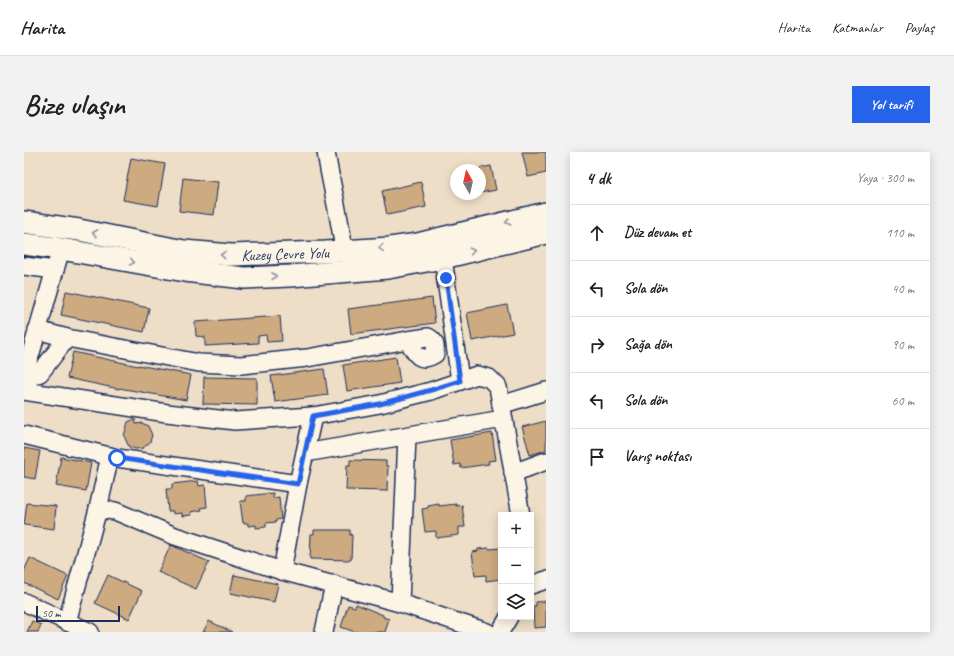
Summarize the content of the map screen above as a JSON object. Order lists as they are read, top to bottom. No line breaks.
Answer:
{"streets":{"main road":["Kuzey Çevre Yolu"]},"scale_bar":"50 m","north":"top","page":{"header":"Harita","nav":["Harita","Katmanlar","Paylaş"],"buttons":"Yol tarifi","title":"Bize ulaşın","heading":["4 dk","Yaya · 300 m"],"list":[["Düz devam et","110 m"],["Sola dön","40 m"],["Sağa dön","90 m"],["Sola dön","60 m"],"Varış noktası"],"map_buttons":["+","−"],"scale":"50 m"}}
